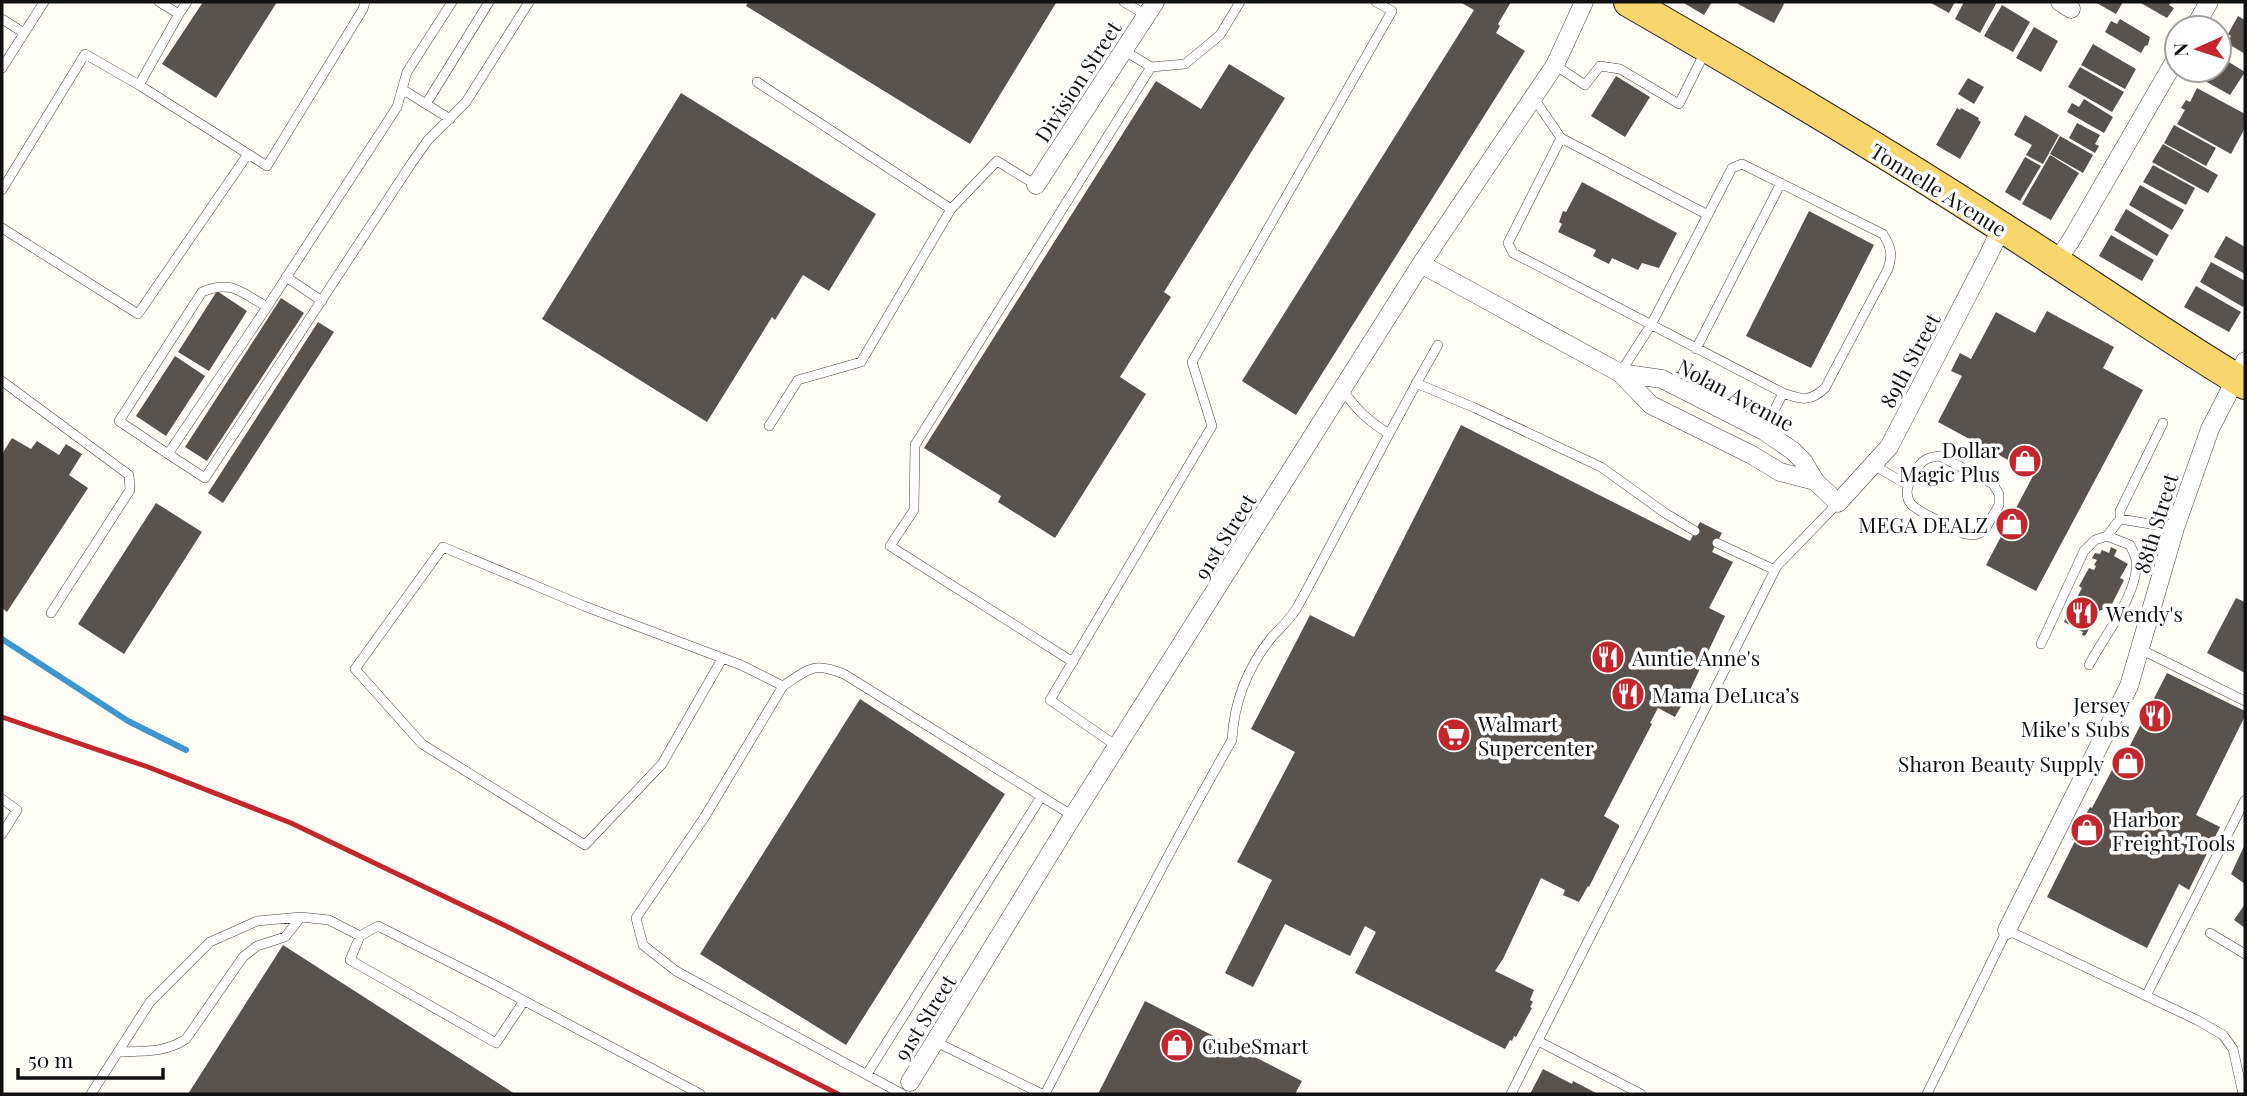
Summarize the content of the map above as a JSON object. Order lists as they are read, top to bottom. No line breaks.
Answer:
{"streets":{"main road":["Tonnelle Avenue"],"street":["Division Street","89th Street","Nolan Avenue","88th Street","91st Street"]},"crossings":[["Tonnelle Avenue","89th Street"],["Tonnelle Avenue","88th Street"],["89th Street","Nolan Avenue"],["Nolan Avenue","91st Street"]],"places":{"shop":["Dollar Magic Plus","MEGA DEALZ","Sharon Beauty Supply","Harbor Freight Tools","CubeSmart"],"restaurant":["Wendy's","Auntie Anne's","Mama DeLuca’s","Jersey Mike's Subs"],"supermarket":["Walmart Supercenter"]},"scale_bar":"50 m","north":"left"}
